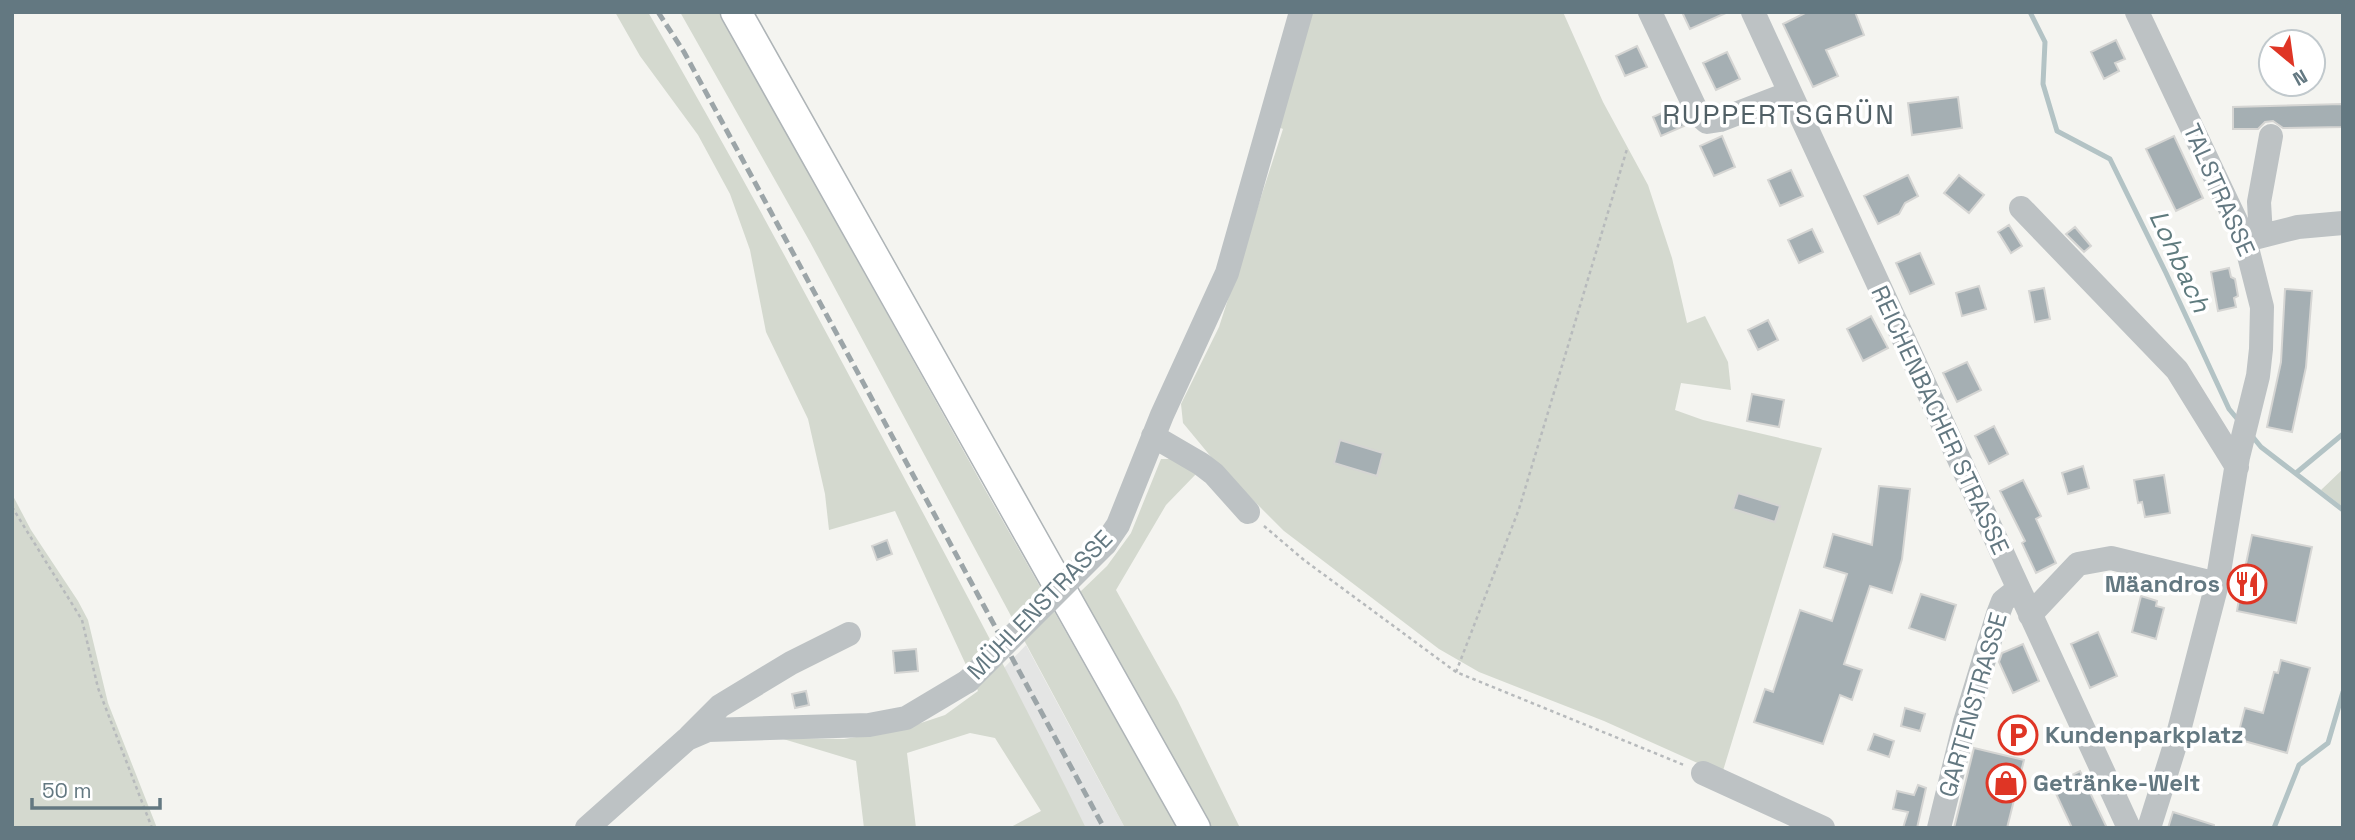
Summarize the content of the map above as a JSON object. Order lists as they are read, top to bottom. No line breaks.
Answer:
{"streets":{"street":["TALSTRASSE","REICHENBACHER STRASSE","MÜHLENSTRASSE","GARTENSTRASSE"]},"crossings":[["REICHENBACHER STRASSE","GARTENSTRASSE"]],"districts":["RUPPERTSGRÜN"],"water":["Lohbach"],"places":{"restaurant":["Mäandros"],"parking":["Kundenparkplatz"],"shop":["Getränke-Welt"]},"scale_bar":"50 m","north":"bottom right"}
